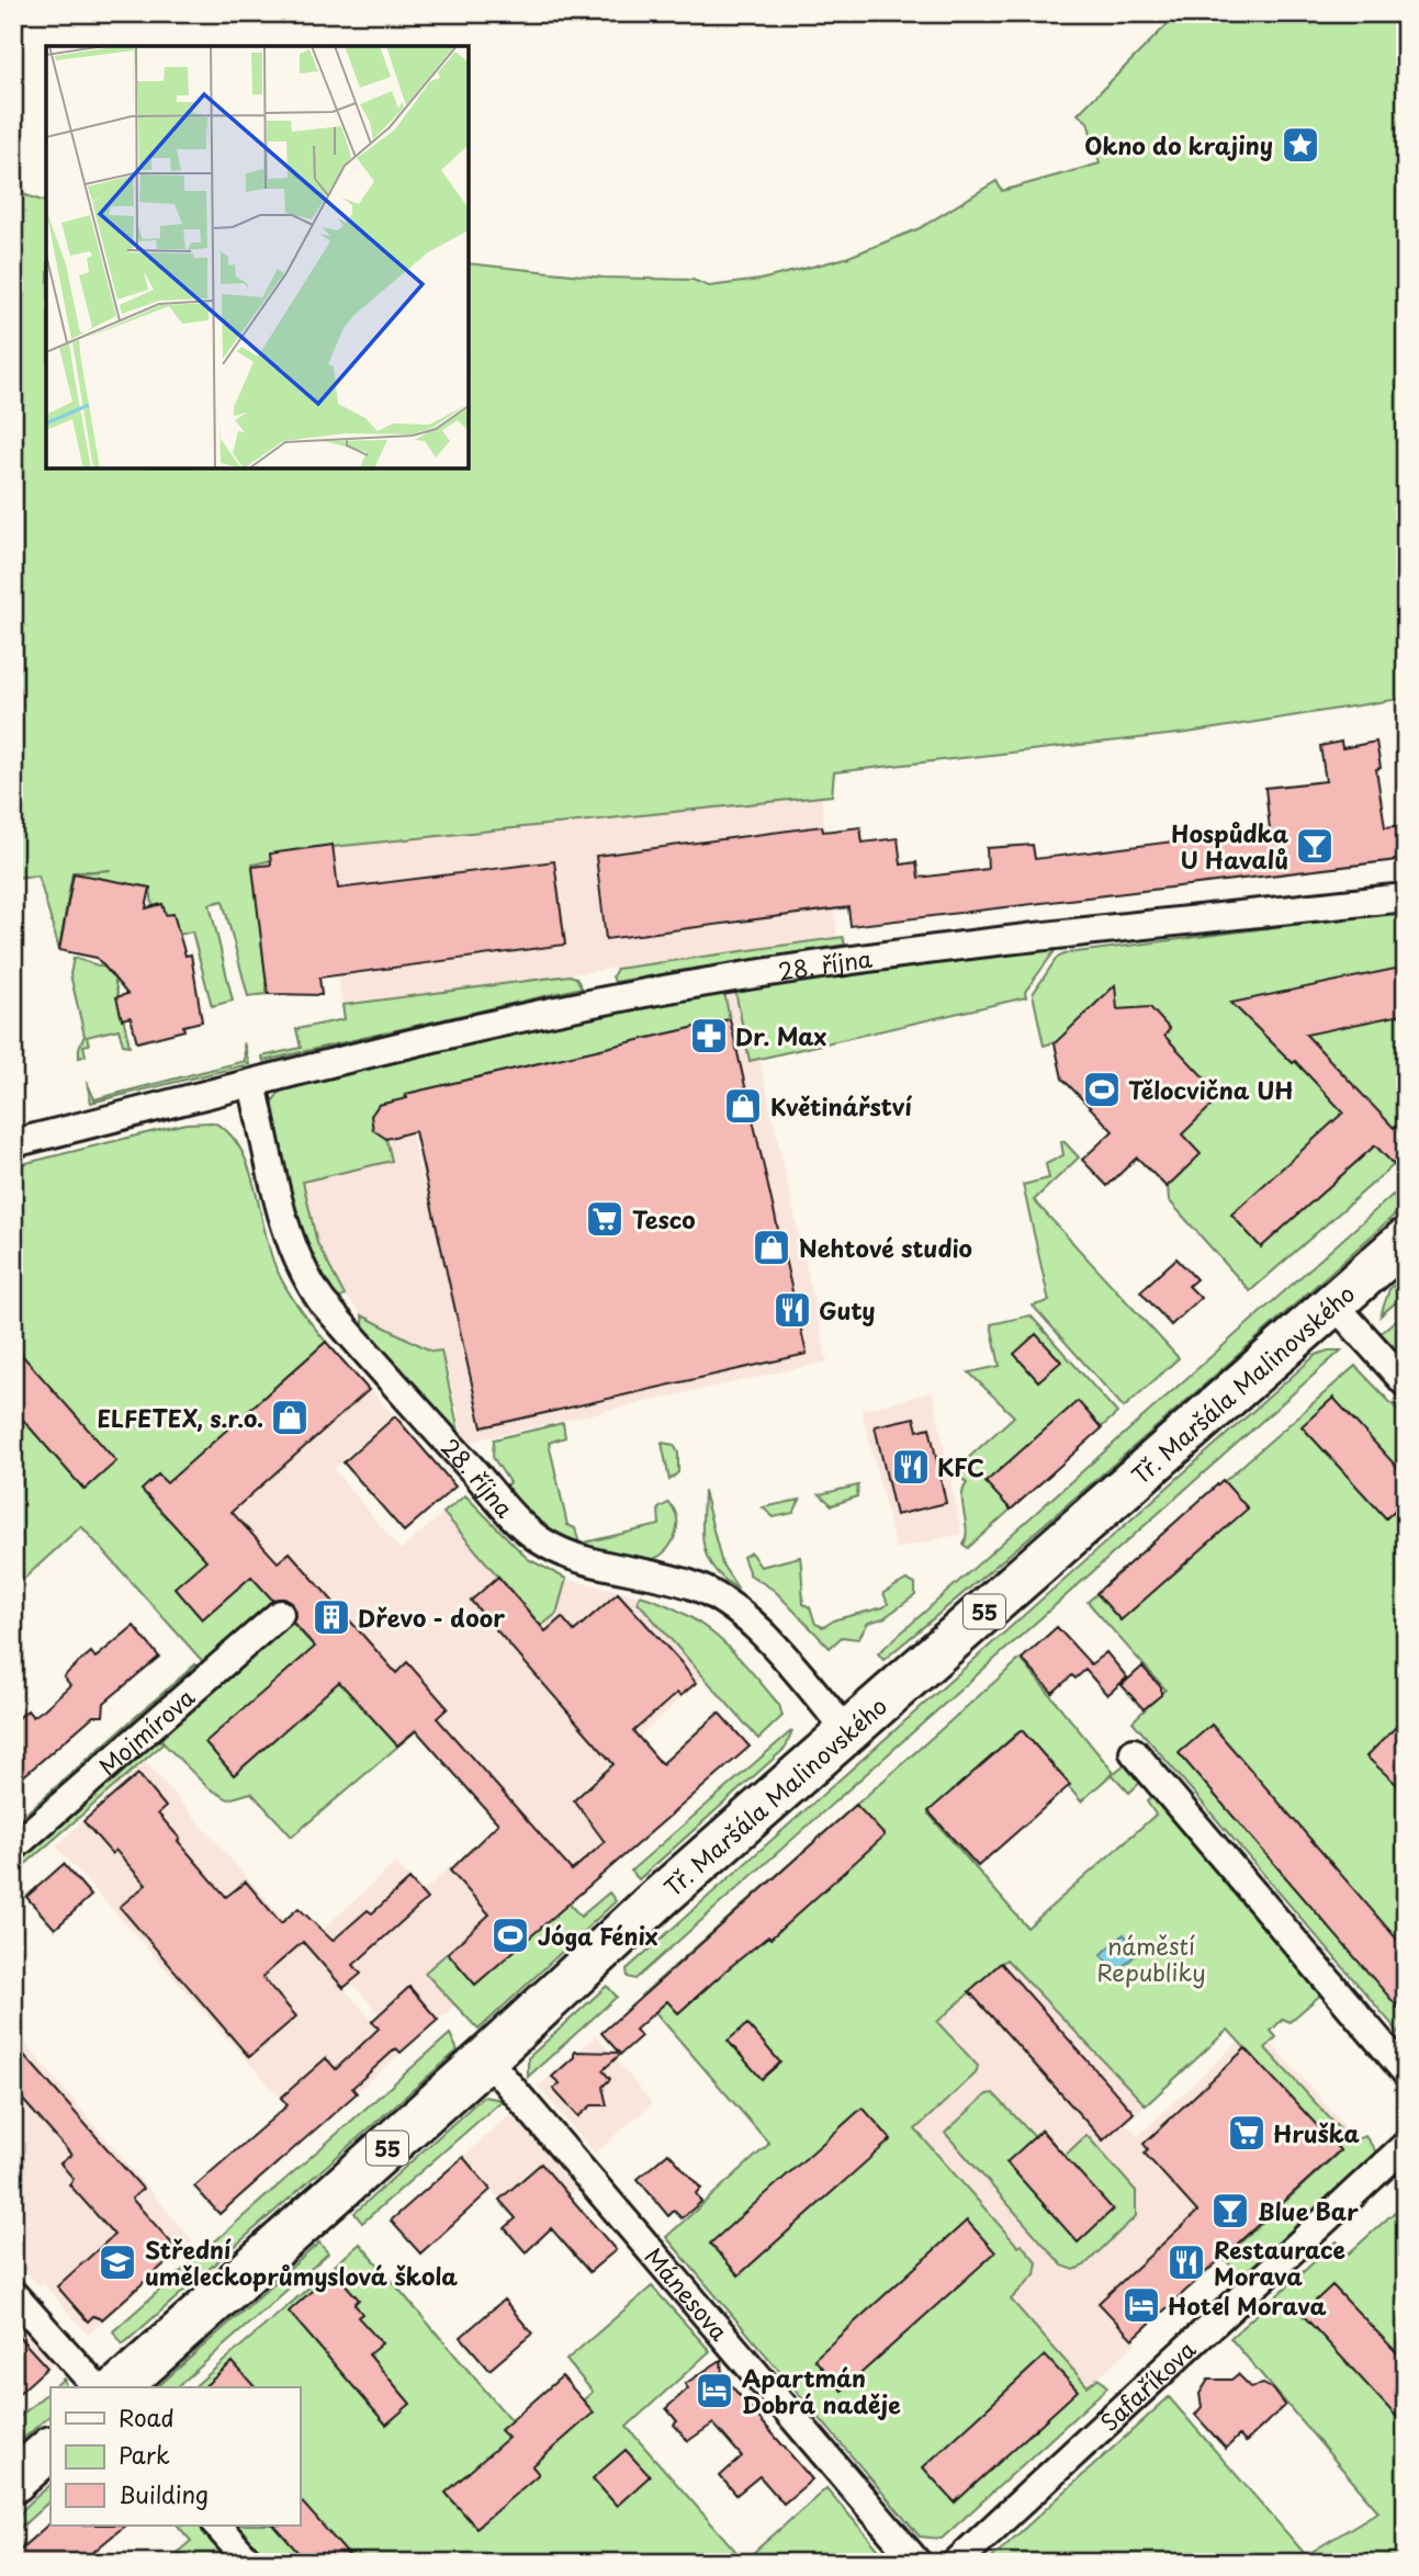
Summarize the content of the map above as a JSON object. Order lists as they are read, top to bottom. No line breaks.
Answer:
{"streets":{"main road":["Tř. Maršála Malinovského","55"],"street":["28. října","Mojmírova","Mánesova","Šafaříkova"]},"crossings":[["28. října","Tř. Maršála Malinovského"],["Tř. Maršála Malinovského","Mánesova"]],"parks":["náměstí Republiky"],"places":{"place":["Okno do krajiny"],"bar":["Hospůdka U Havalů","Blue Bar"],"pharmacy":["Dr. Max"],"sports":["Tělocvična UH","Jóga Fénix"],"shop":["Květinářství","Nehtové studio","ELFETEX, s.r.o."],"supermarket":["Tesco","Hruška"],"restaurant":["Guty","KFC","Restaurace Morava"],"building":["Dřevo - door"],"school or university":["Střední uměleckoprůmyslová škola"],"hotel":["Hotel Morava","Apartmán Dobrá naděje"]},"legend":["Road","Park","Building"]}
